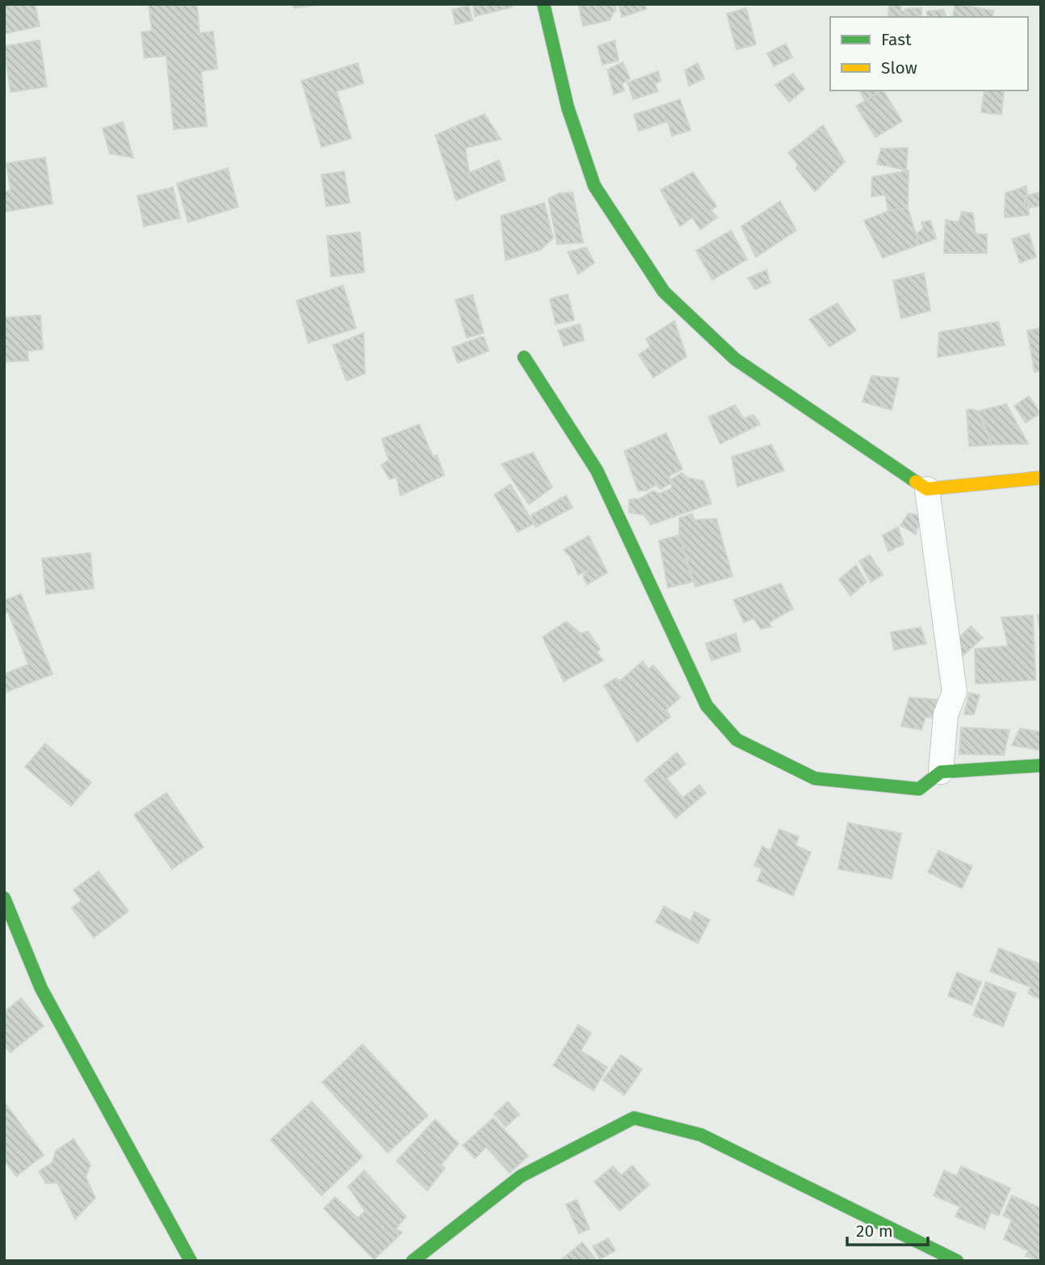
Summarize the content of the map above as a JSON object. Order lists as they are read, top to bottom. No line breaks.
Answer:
{"legend":["Fast","Slow"],"scale_bar":"20 m"}
